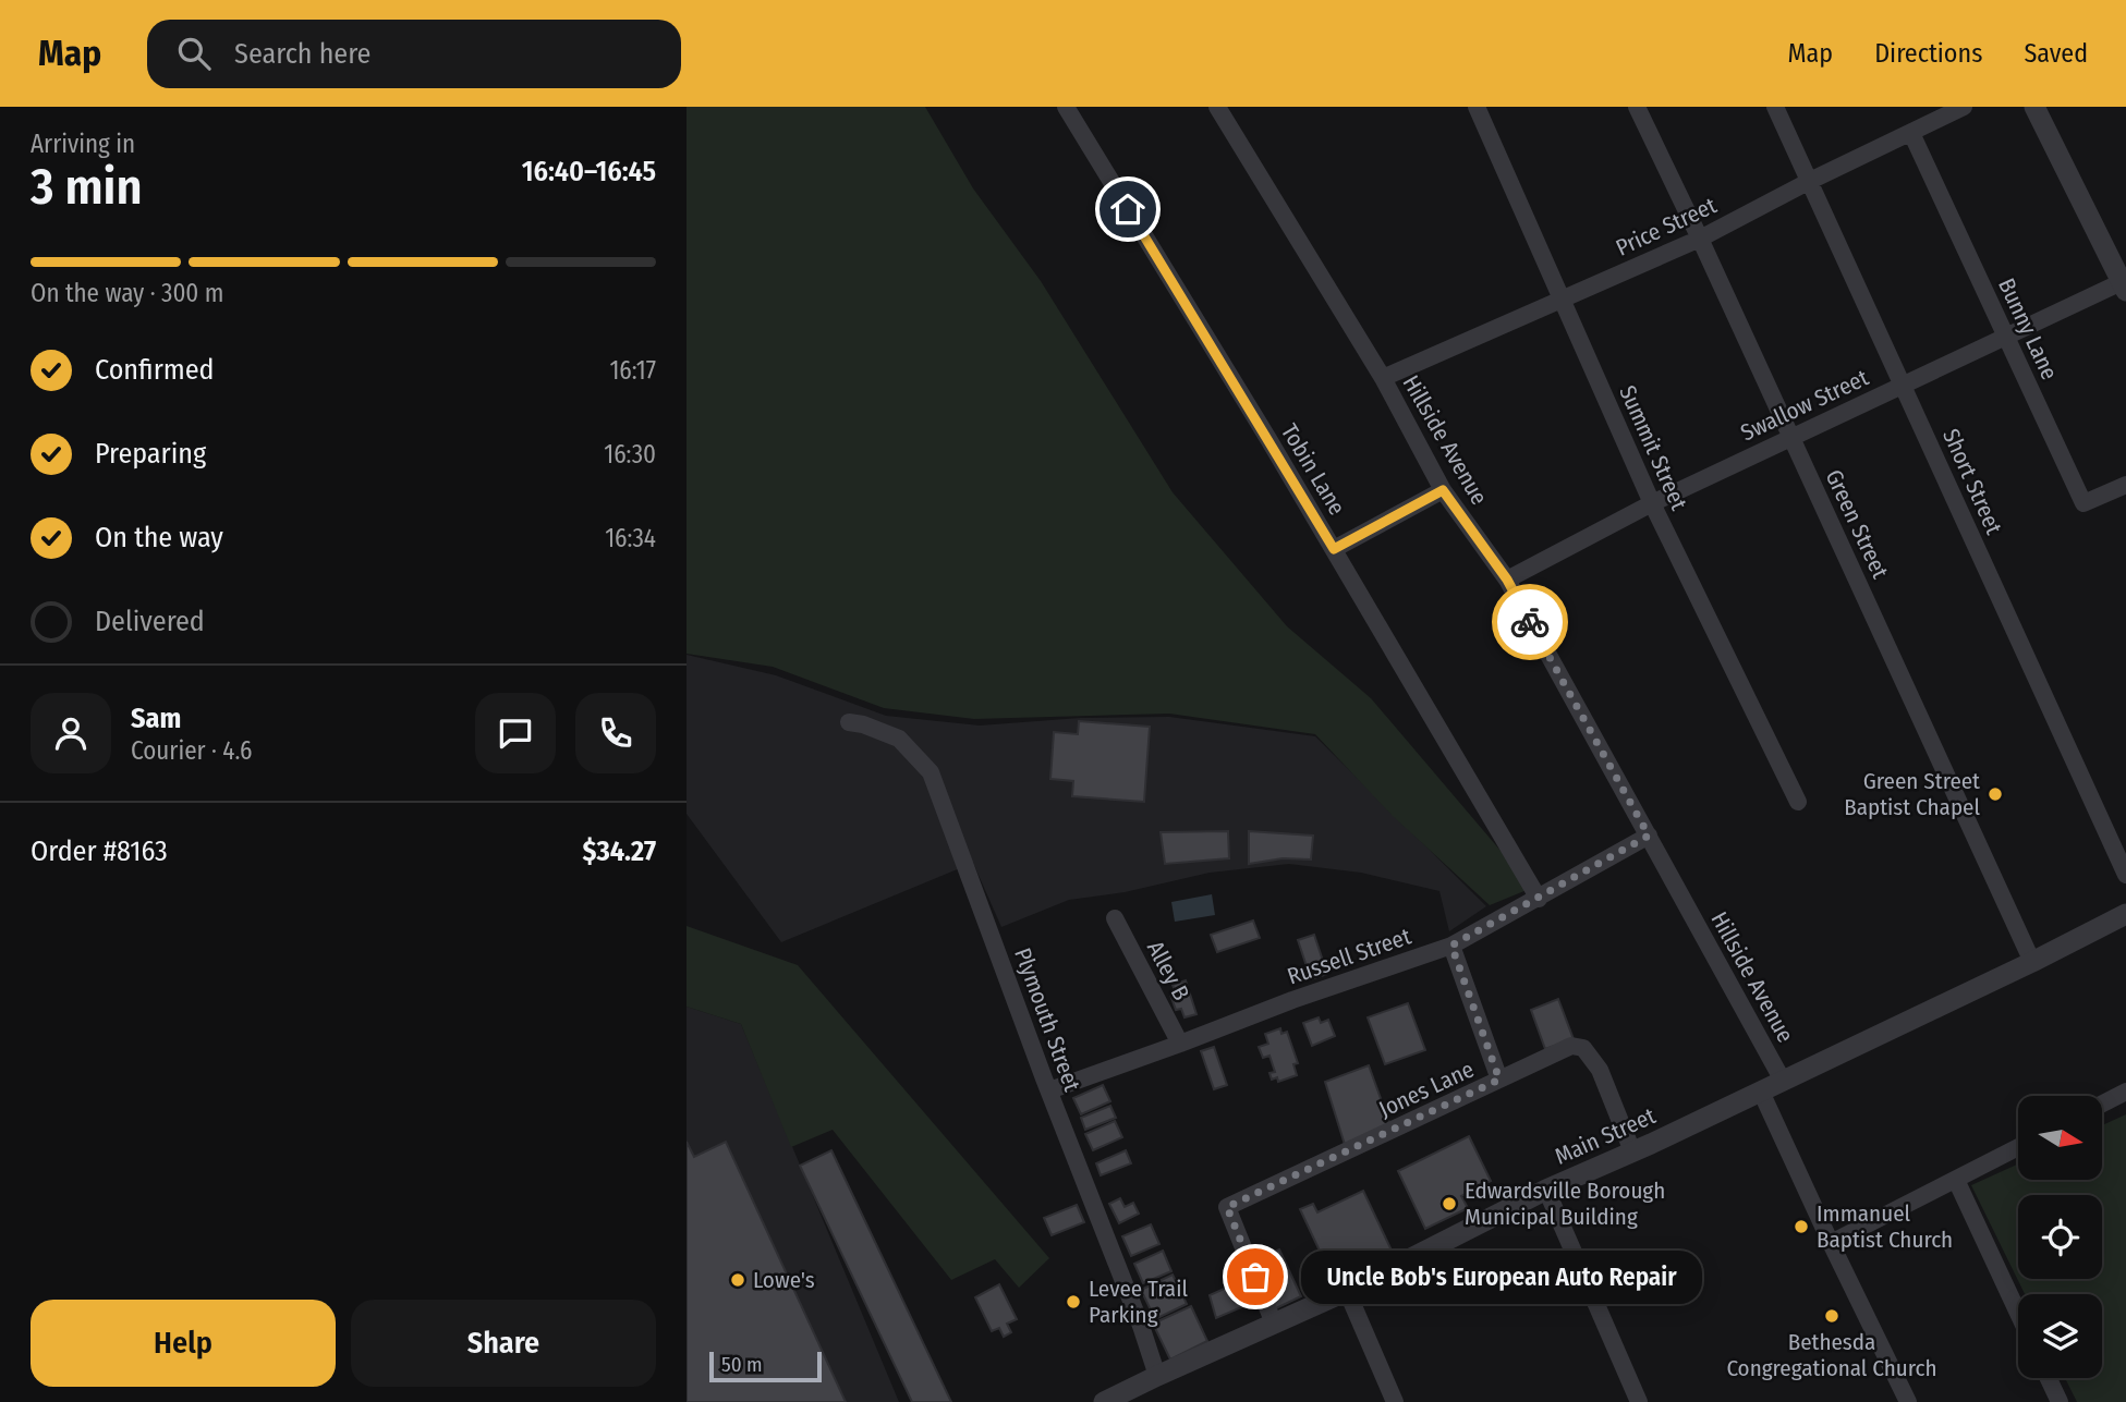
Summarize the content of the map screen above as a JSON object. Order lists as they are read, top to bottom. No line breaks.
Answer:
{"streets":{"street":["Price Street","Bunny Lane","Swallow Street","Hillside Avenue","Summit Street","Tobin Lane","Short Street","Green Street","Russell Street","Alley B","Plymouth Street","Jones Lane","Main Street"]},"crossings":[["Price Street","Bunny Lane"],["Price Street","Hillside Avenue"],["Price Street","Summit Street"],["Price Street","Short Street"],["Price Street","Green Street"],["Bunny Lane","Swallow Street"],["Swallow Street","Hillside Avenue"],["Swallow Street","Summit Street"],["Swallow Street","Short Street"],["Swallow Street","Green Street"],["Hillside Avenue","Russell Street"],["Hillside Avenue","Main Street"],["Tobin Lane","Russell Street"],["Green Street","Main Street"],["Russell Street","Alley B"],["Russell Street","Plymouth Street"],["Plymouth Street","Main Street"],["Jones Lane","Main Street"]],"places":["Green Street Baptist Chapel","Edwardsville Borough Municipal Building","Immanuel Baptist Church","Uncle Bob's European Auto Repair","Lowe's","Levee Trail Parking","Bethesda Congregational Church"],"scale_bar":"50 m","north":"right","page":{"header":"Map","search":"Search here","nav":["Map","Directions","Saved"],"heading":["3 min","Arriving in","16:40–16:45"],"panel":["Sam","Courier · 4.6","Order #8163","$34.27"],"bar":"On the way · 300 m","list":[["Confirmed","16:17"],["Preparing","16:30"],["On the way","16:34"],"Delivered"],"bubble":"Uncle Bob's European Auto Repair","buttons":["Help","Share"],"scale":"50 m"}}
